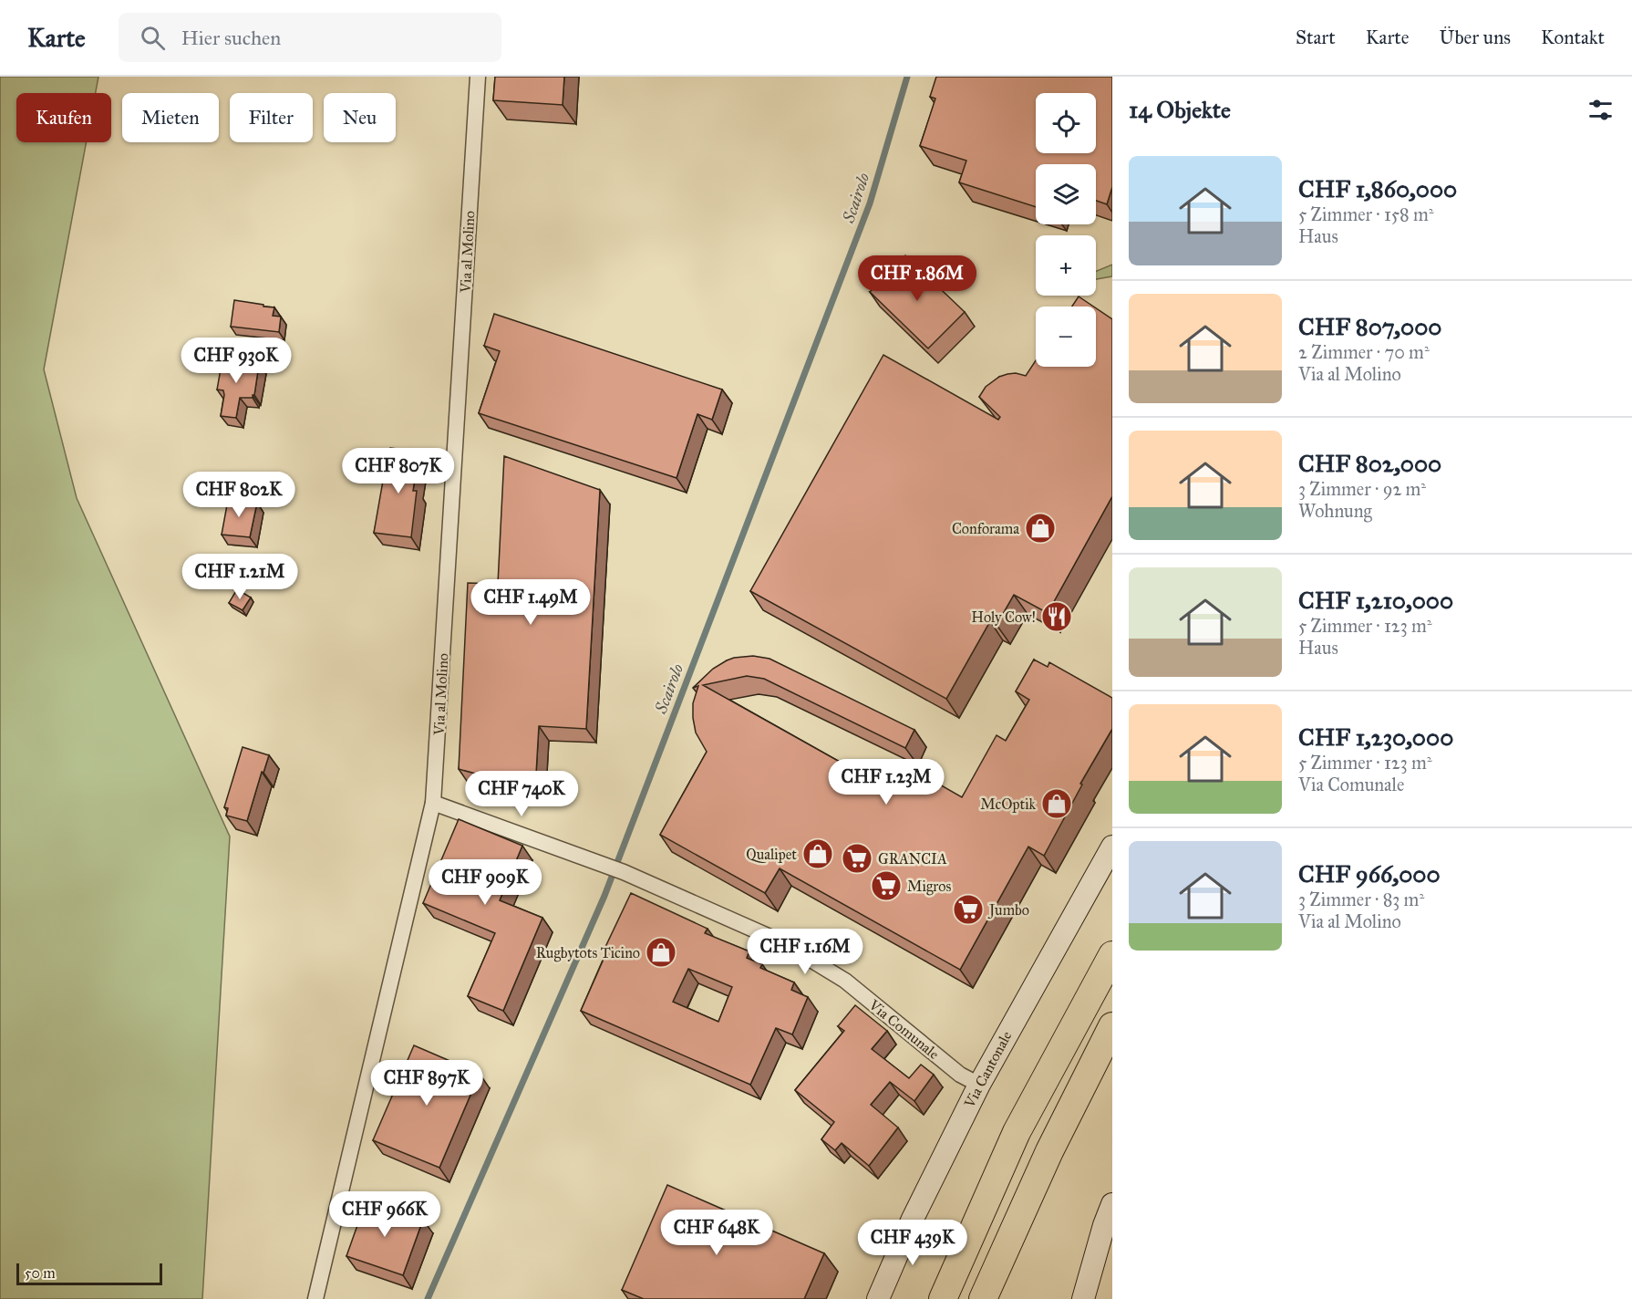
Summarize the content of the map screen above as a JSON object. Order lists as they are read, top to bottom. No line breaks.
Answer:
{"streets":{"main road":["Via Cantonale"],"street":["Via al Molino","Via Comunale"]},"crossings":[["Via al Molino","Via Comunale"],["Via Comunale","Via Cantonale"]],"water":["Scairolo"],"places":{"shop":["Conforama","McOptik","Qualipet","Rugbytots Ticino"],"restaurant":["Holy Cow!"],"supermarket":["GRANCIA","Migros","Jumbo"]},"scale_bar":"50 m","page":{"header":"Karte","search":"Hier suchen","nav":["Start","Karte","Über uns","Kontakt"],"heading":"14 Objekte","map_buttons":["+","−"],"chip":["Kaufen","Mieten","Filter","Neu"],"list":[{"name":"CHF 1,860,000","note":"5 Zimmer · 158 m² · Haus"},{"name":"CHF 807,000","note":"2 Zimmer · 70 m² · Via al Molino"},{"name":"CHF 802,000","note":"3 Zimmer · 92 m² · Wohnung"},{"name":"CHF 1,210,000","note":"5 Zimmer · 123 m² · Haus"},{"name":"CHF 1,230,000","note":"5 Zimmer · 123 m² · Via Comunale"},{"name":"CHF 966,000","note":"3 Zimmer · 83 m² · Via al Molino"}],"price":["CHF 1.86M","CHF 930K","CHF 807K","CHF 802K","CHF 1.21M","CHF 1.49M","CHF 1.23M","CHF 740K","CHF 909K","CHF 1.16M","CHF 897K","CHF 966K","CHF 648K","CHF 439K"],"scale":"50 m"}}
